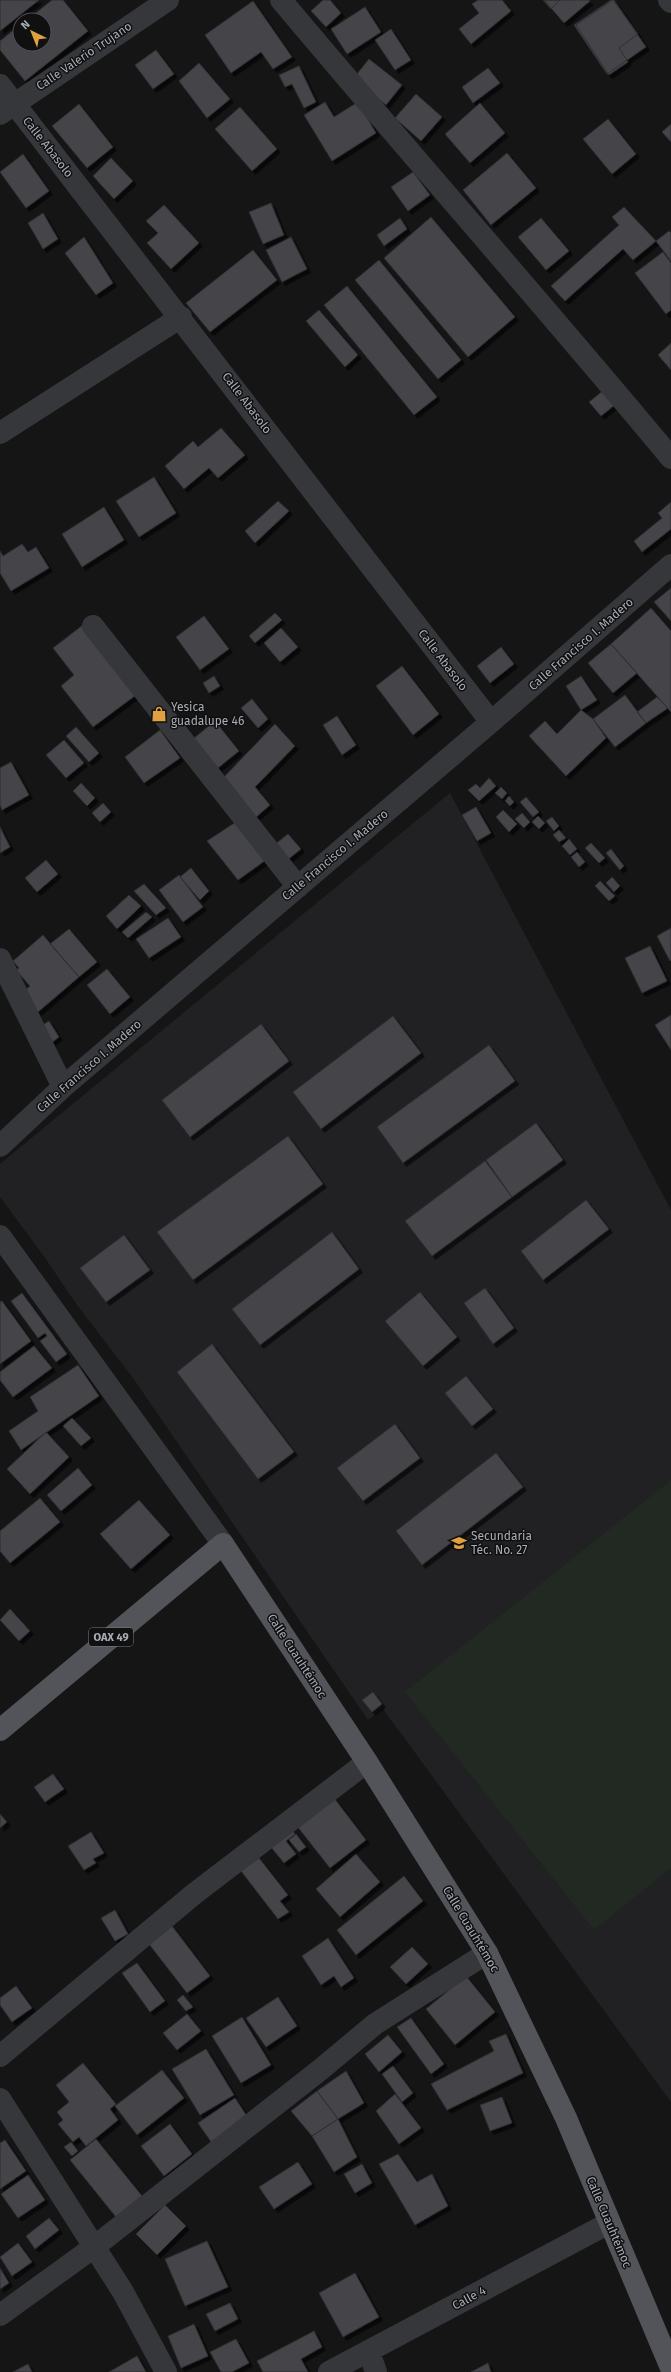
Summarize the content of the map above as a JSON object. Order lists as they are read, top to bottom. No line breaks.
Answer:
{"streets":{"main road":["OAX 49","Calle Cuauhtémoc"],"street":["Calle Valerio Trujano","Calle Abasolo","Calle Francisco I. Madero","Calle 4"]},"crossings":[["Calle Valerio Trujano","Calle Abasolo"],["Calle Abasolo","Calle Francisco I. Madero"],["OAX 49","Calle Cuauhtémoc"],["Calle Cuauhtémoc","Calle 4"]],"places":{"shop":["Yesica guadalupe 46"],"school or university":["Secundaria Téc. No. 27"]},"north":"top left"}
